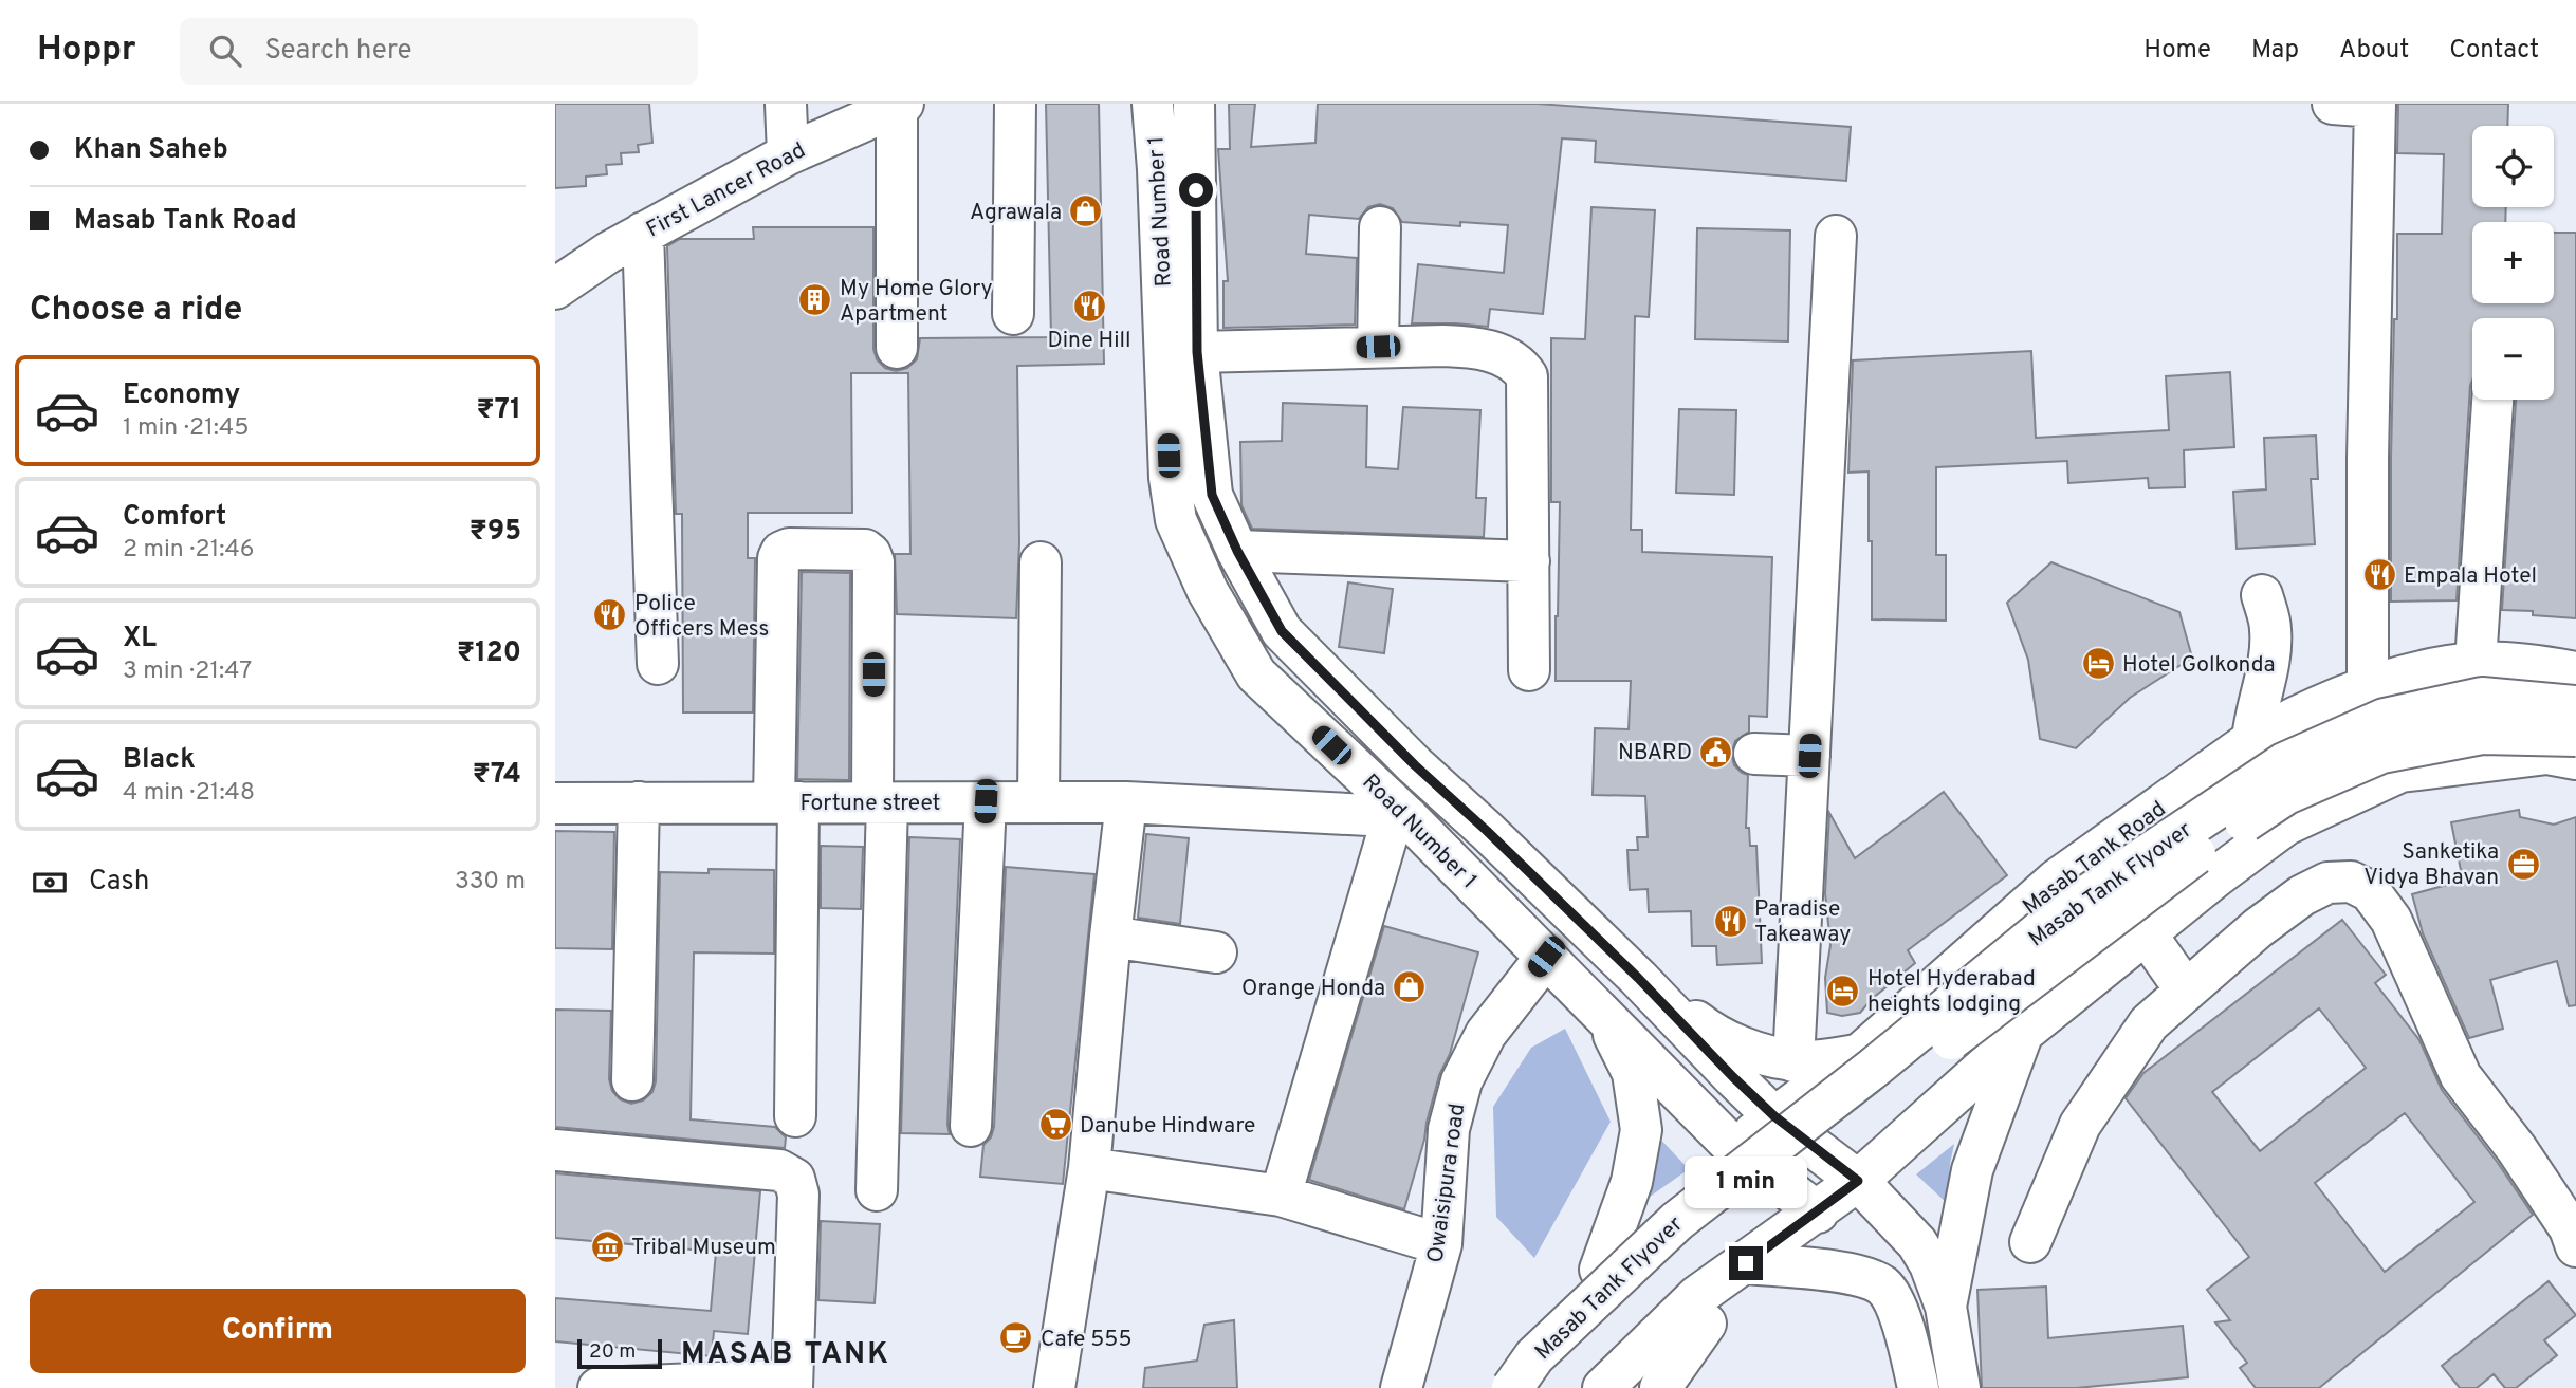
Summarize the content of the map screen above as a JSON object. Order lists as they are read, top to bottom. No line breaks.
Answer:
{"streets":{"main road":["First Lancer Road","Road Number 1","Fortune street","Masab Tank Road","Masab Tank Flyover","Owaisipura road"]},"crossings":[["Road Number 1","Fortune street"],["Road Number 1","Masab Tank Road"],["Road Number 1","Owaisipura road"]],"districts":["MASAB TANK"],"places":{"shop":["Agrawala","Orange Honda"],"building":["My Home Glory Apartment"],"restaurant":["Dine Hill","Empala Hotel","Police Officers Mess","Paradise Takeaway"],"hotel":["Hotel Golkonda","Hotel Hyderabad heights lodging"],"public building":["NBARD"],"office":["Sanketika Vidya Bhavan"],"supermarket":["Danube Hindware"],"museum":["Tribal Museum"],"cafe":["Cafe 555"]},"scale_bar":"20 m","page":{"header":"Hoppr","search":"Search here","nav":["Home","Map","About","Contact"],"banner":["Khan Saheb","Masab Tank Road"],"map_buttons":["+","−"],"heading":"Choose a ride","list":[{"name":"Economy","note":"1 min · 21:45","value":"₹71"},{"name":"Comfort","note":"2 min · 21:46","value":"₹95"},{"name":"XL","note":"3 min · 21:47","value":"₹120"},{"name":"Black","note":"4 min · 21:48","value":"₹74"}],"pay":["Cash","330 m"],"bubble":"1 min","buttons":"Confirm","scale":"20 m"}}
